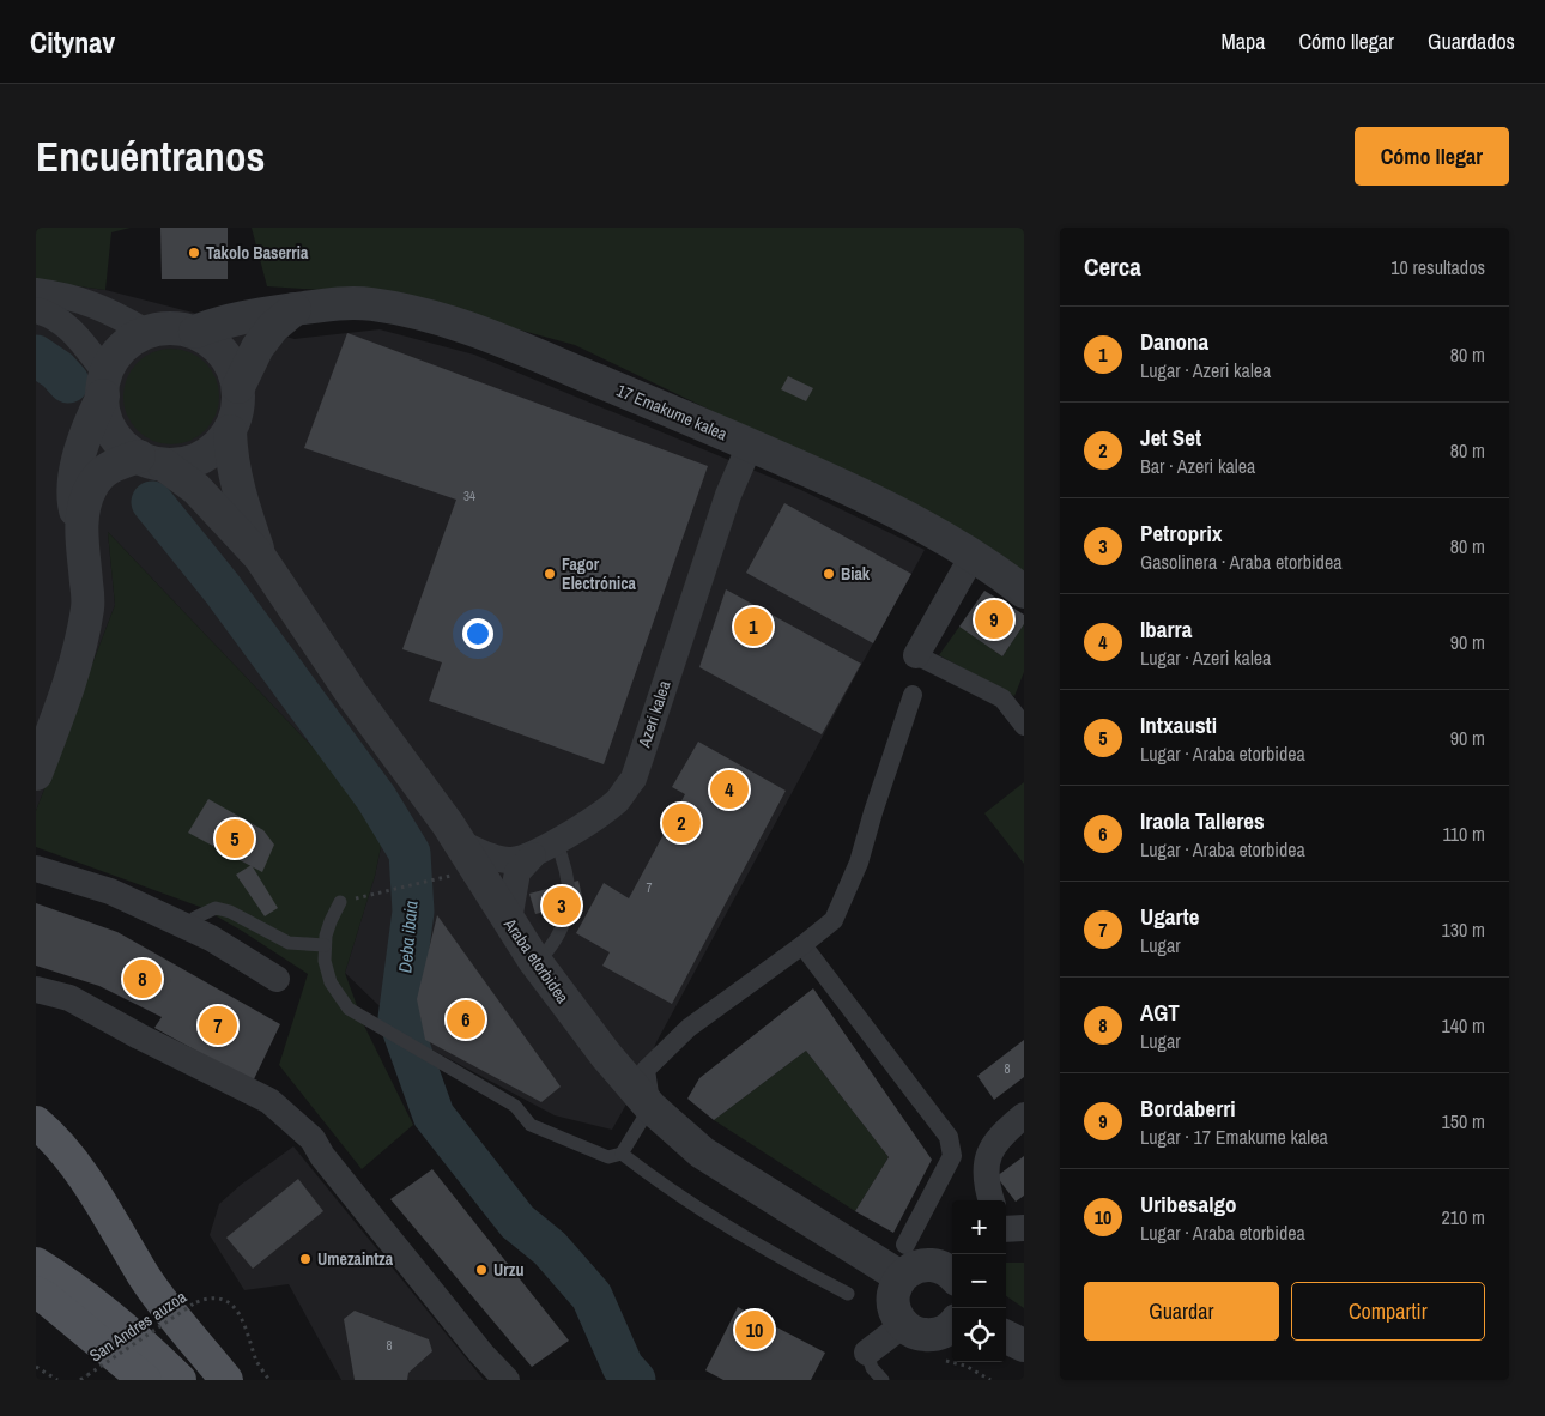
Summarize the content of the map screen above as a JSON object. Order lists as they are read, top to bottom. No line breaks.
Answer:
{"streets":{"street":["17 Emakume kalea","Azeri kalea","Araba etorbidea"],"path":["San Andres auzoa"]},"crossings":[["17 Emakume kalea","Azeri kalea"],["17 Emakume kalea","Araba etorbidea"],["Azeri kalea","Araba etorbidea"]],"water":["Deba ibaia"],"places":["Takolo Baserria","Fagor Electrónica","Biak","Umezaintza","Urzu"],"house_numbers":["34","7","8","8"],"page":{"header":"Citynav","nav":["Mapa","Cómo llegar","Guardados"],"buttons":["Cómo llegar",["Guardar","Compartir"]],"title":"Encuéntranos","heading":["Cerca","10 resultados"],"list":[{"mark":"1","name":"Danona","note":"Lugar · Azeri kalea","value":"80 m"},{"mark":"2","name":"Jet Set","note":"Bar · Azeri kalea","value":"80 m"},{"mark":"3","name":"Petroprix","note":"Gasolinera · Araba etorbidea","value":"80 m"},{"mark":"4","name":"Ibarra","note":"Lugar · Azeri kalea","value":"90 m"},{"mark":"5","name":"Intxausti","note":"Lugar · Araba etorbidea","value":"90 m"},{"mark":"6","name":"Iraola Talleres","note":"Lugar · Araba etorbidea","value":"110 m"},{"mark":"7","name":"Ugarte","note":"Lugar","value":"130 m"},{"mark":"8","name":"AGT","note":"Lugar","value":"140 m"},{"mark":"9","name":"Bordaberri","note":"Lugar · 17 Emakume kalea","value":"150 m"},{"mark":"10","name":"Uribesalgo","note":"Lugar · Araba etorbidea","value":"210 m"}],"pins":["9","1","4","2","5","3","8","6","7","10"],"map_buttons":["+","−"]}}
